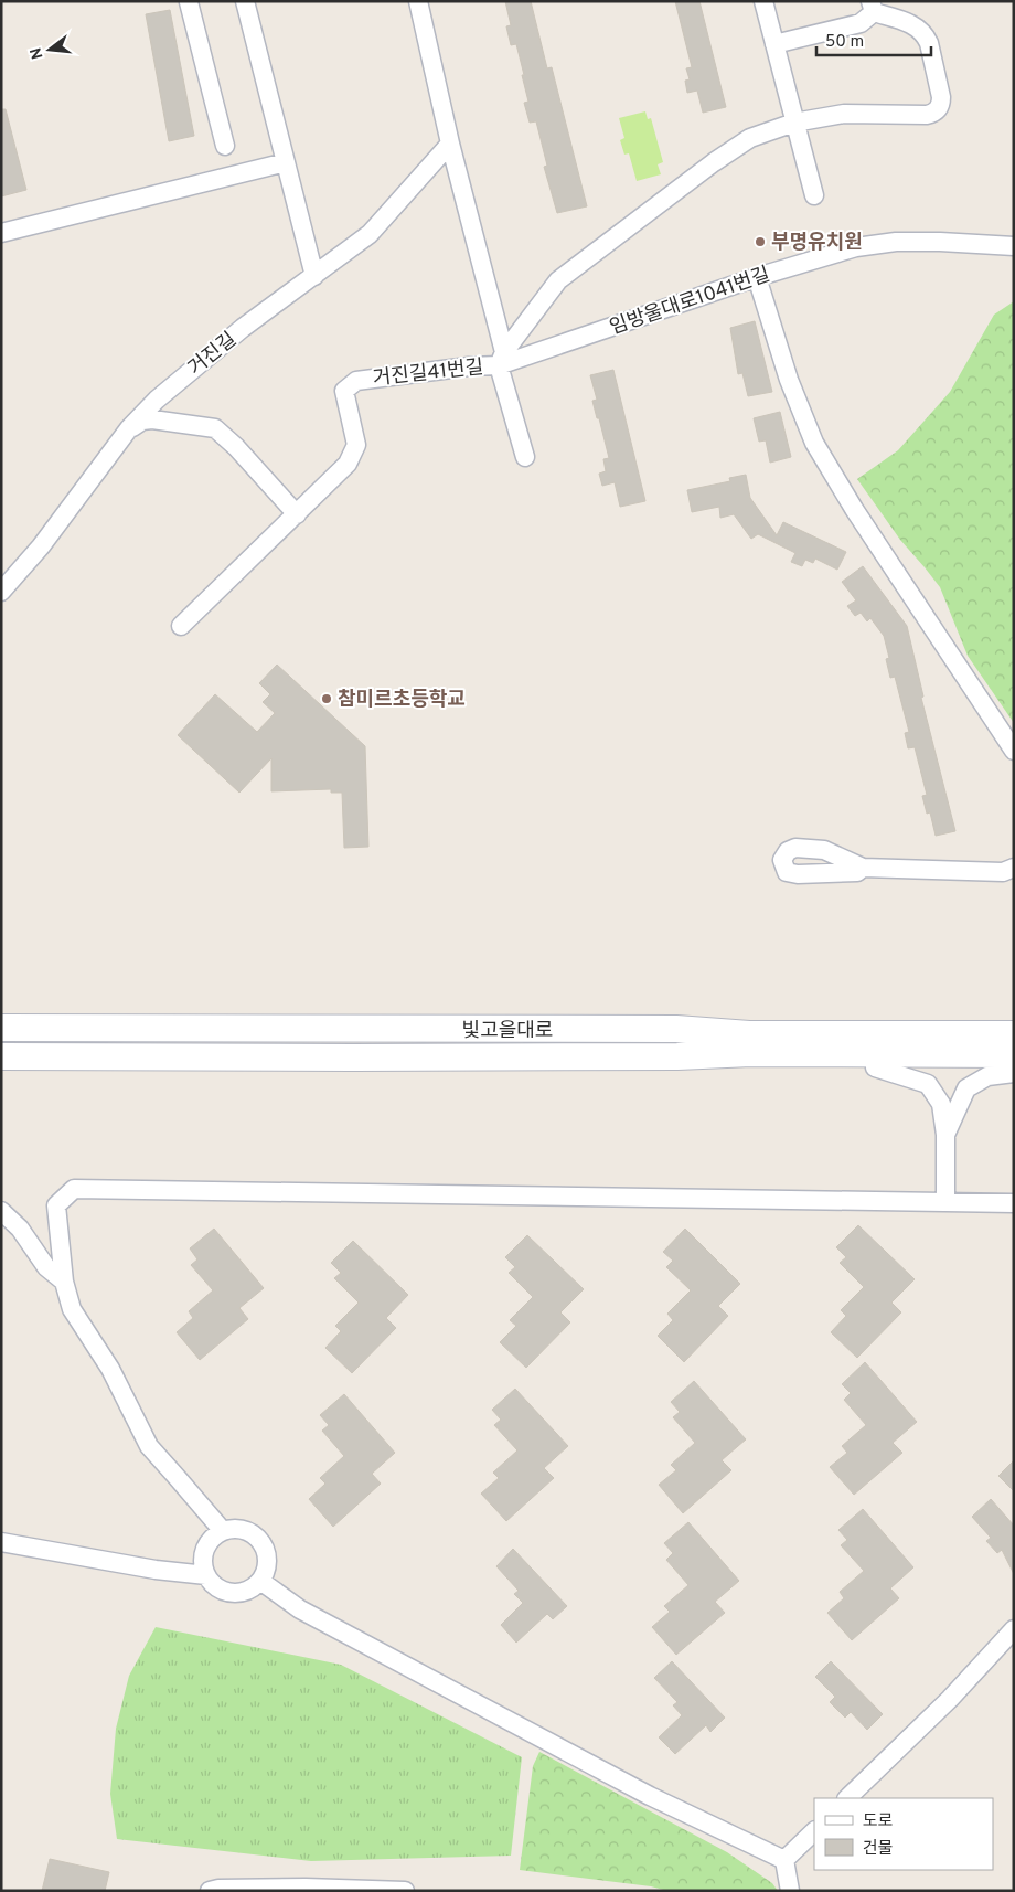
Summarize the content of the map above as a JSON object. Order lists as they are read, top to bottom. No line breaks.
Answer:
{"streets":{"main road":["빛고을대로"],"street":["임방울대로1041번길","거진길","거진길41번길"]},"crossings":[["임방울대로1041번길","거진길41번길"]],"places":["부명유치원","참미르초등학교"],"legend":["도로","건물"],"scale_bar":"50 m","north":"left"}
